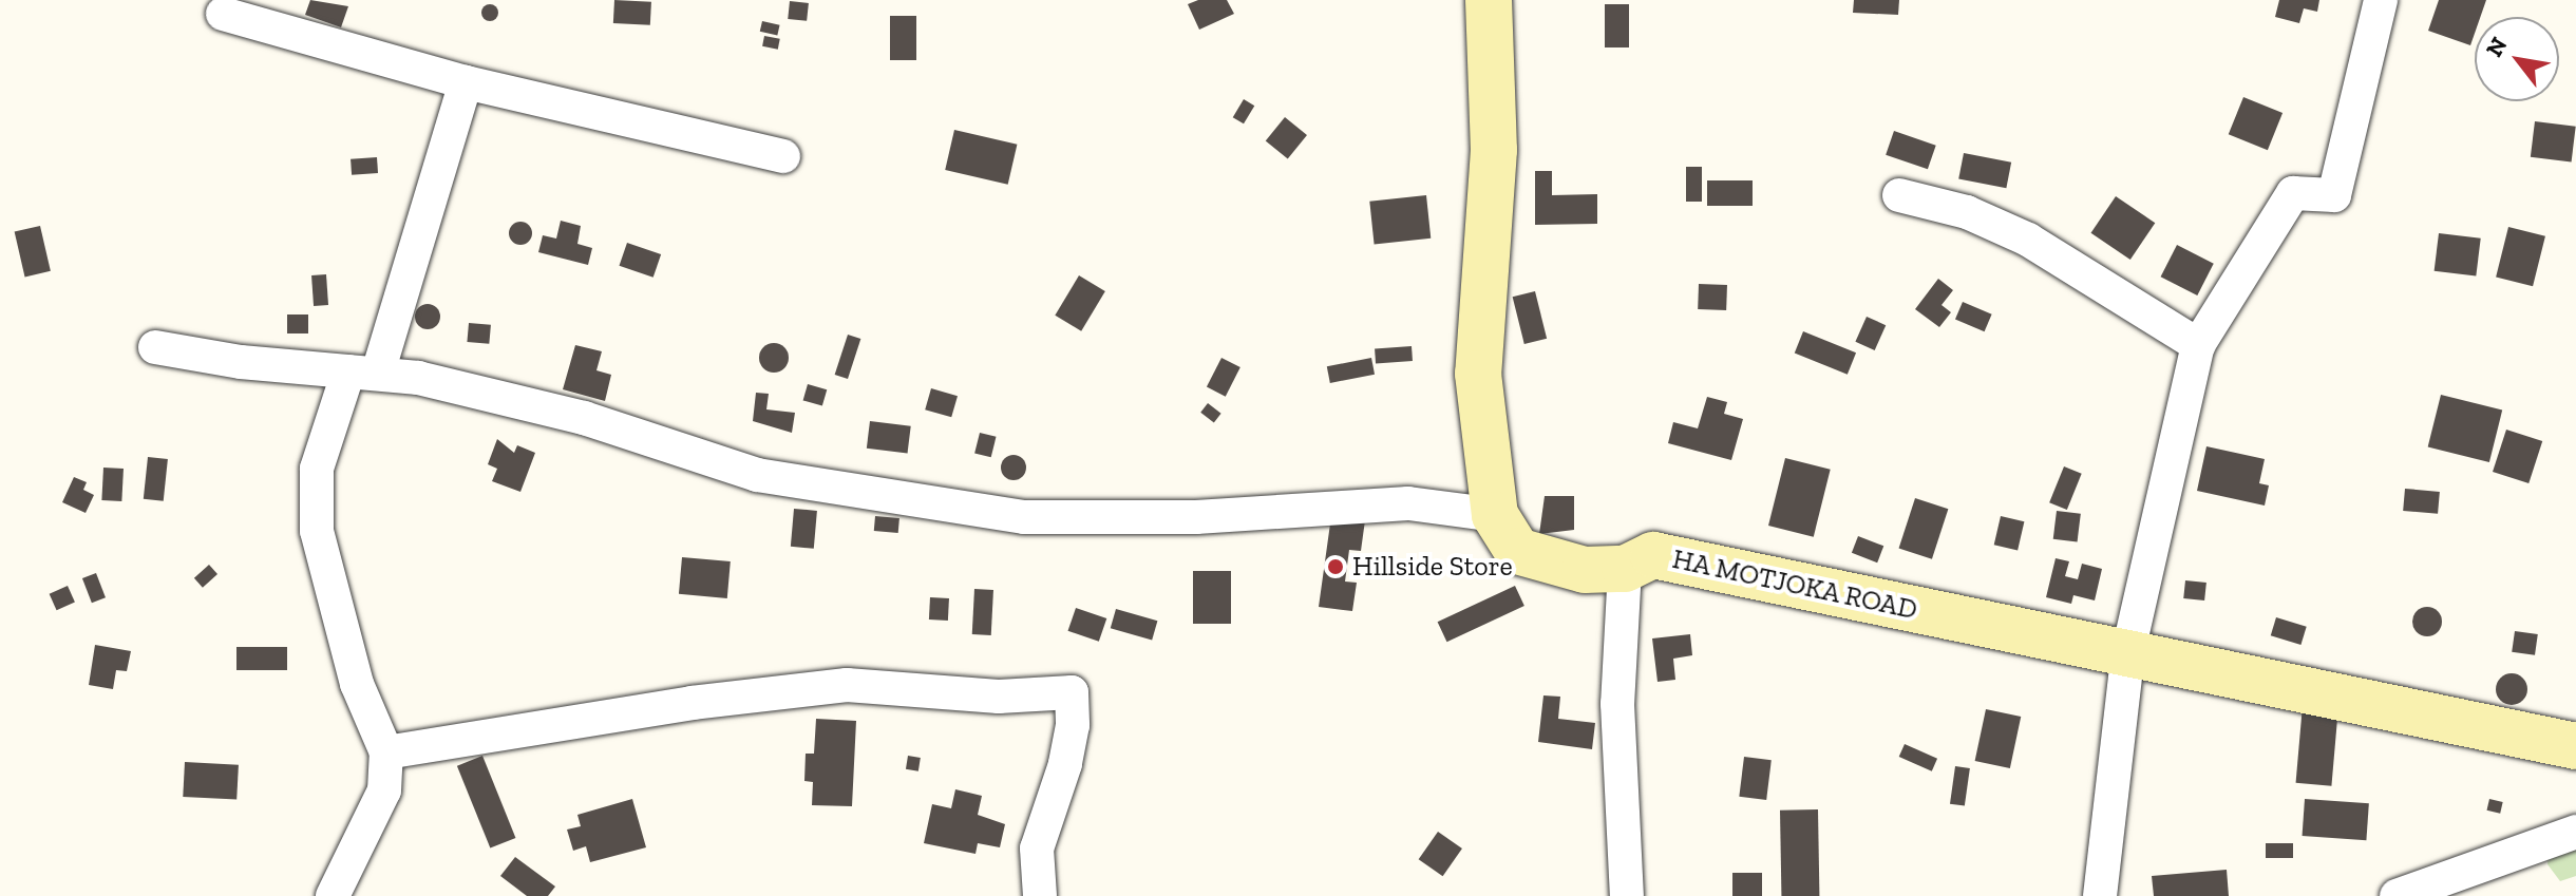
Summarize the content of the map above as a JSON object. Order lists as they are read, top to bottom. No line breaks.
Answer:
{"streets":{"street":["HA MOTJOKA ROAD"]},"places":["Hillside Store"],"north":"top left"}
